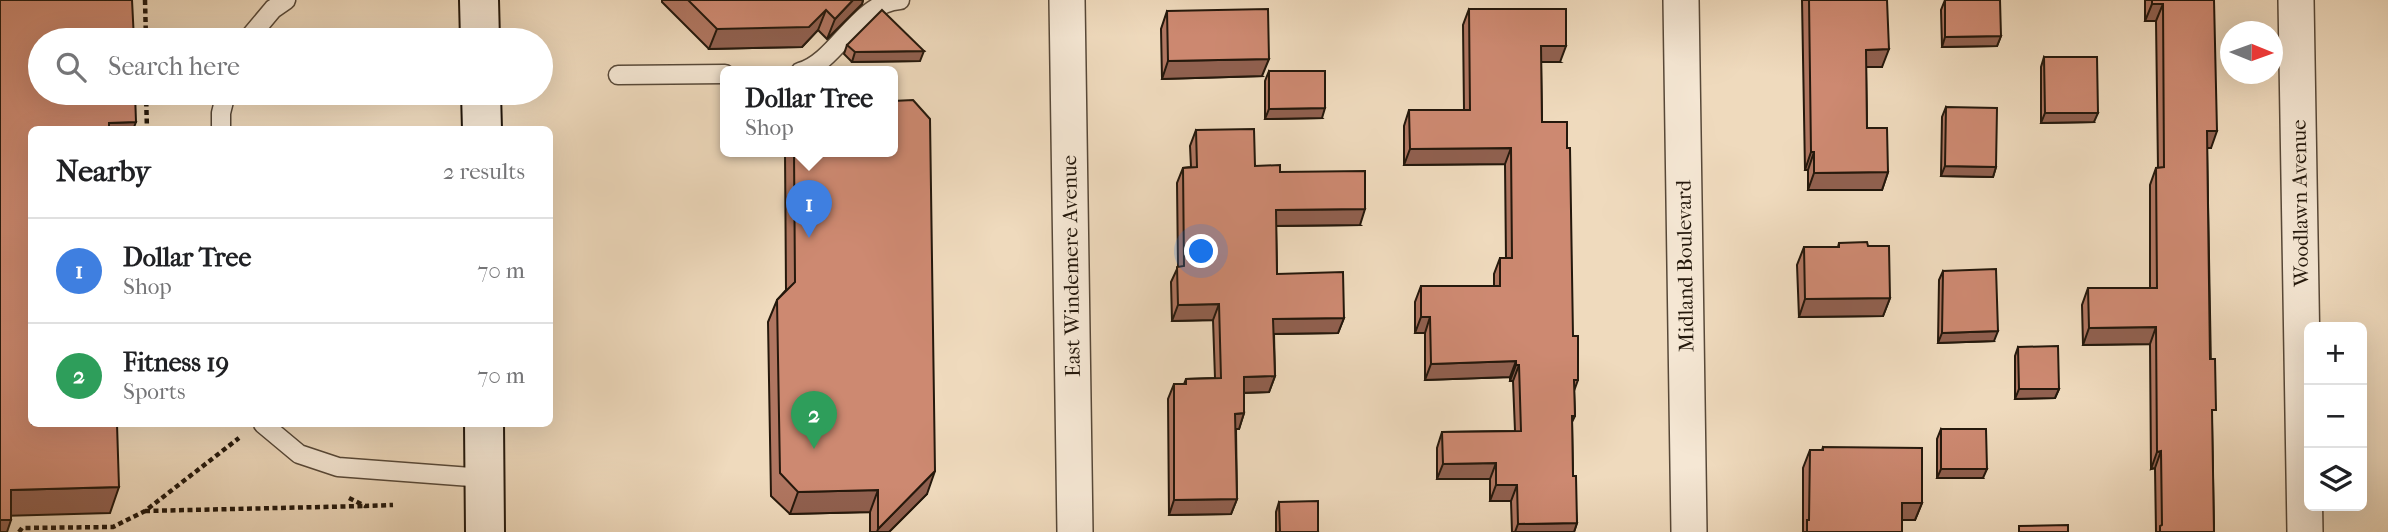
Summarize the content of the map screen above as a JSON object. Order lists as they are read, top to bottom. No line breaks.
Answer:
{"streets":{"street":["Woodlawn Avenue","East Windemere Avenue","Midland Boulevard"]},"north":"right","page":{"search":"Search here","popup":["Dollar Tree","Shop"],"heading":["Nearby","2 results"],"pins":["1","2"],"list":[{"mark":"1","name":"Dollar Tree","note":"Shop","value":"70 m"},{"mark":"2","name":"Fitness 19","note":"Sports","value":"70 m"}],"map_buttons":["+","−"]}}
